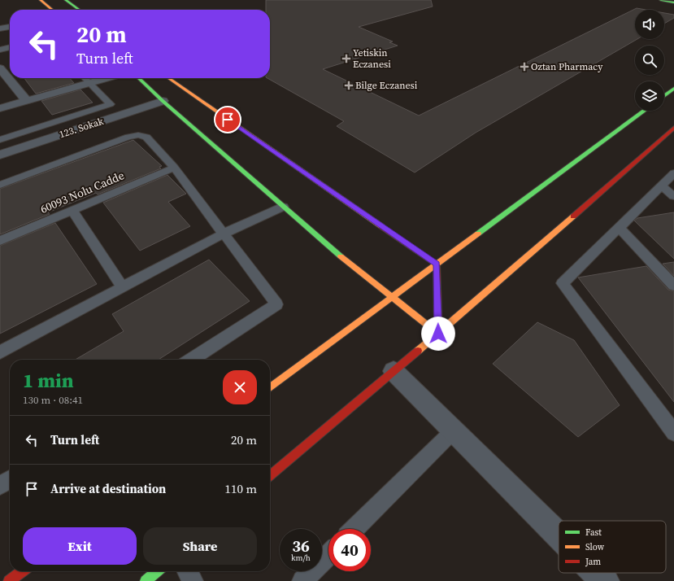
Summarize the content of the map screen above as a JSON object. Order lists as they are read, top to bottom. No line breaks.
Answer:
{"streets":{"street":["123. Sokak"],"lane":["60093 Nolu Cadde"]},"places":{"health":["Yetiskin Eczanesi","Oztan Pharmacy","Bilge Eczanesi"]},"legend":["Fast","Slow","Jam"],"page":{"turn":["20 m","Turn left"],"heading":["1 min","130 m · 08:41"],"list":[{"name":"Turn left","value":"20 m"},{"name":"Arrive at destination","value":"110 m"}],"buttons":["Exit","Share"],"speed":"36 km/h","limit":"40"}}
